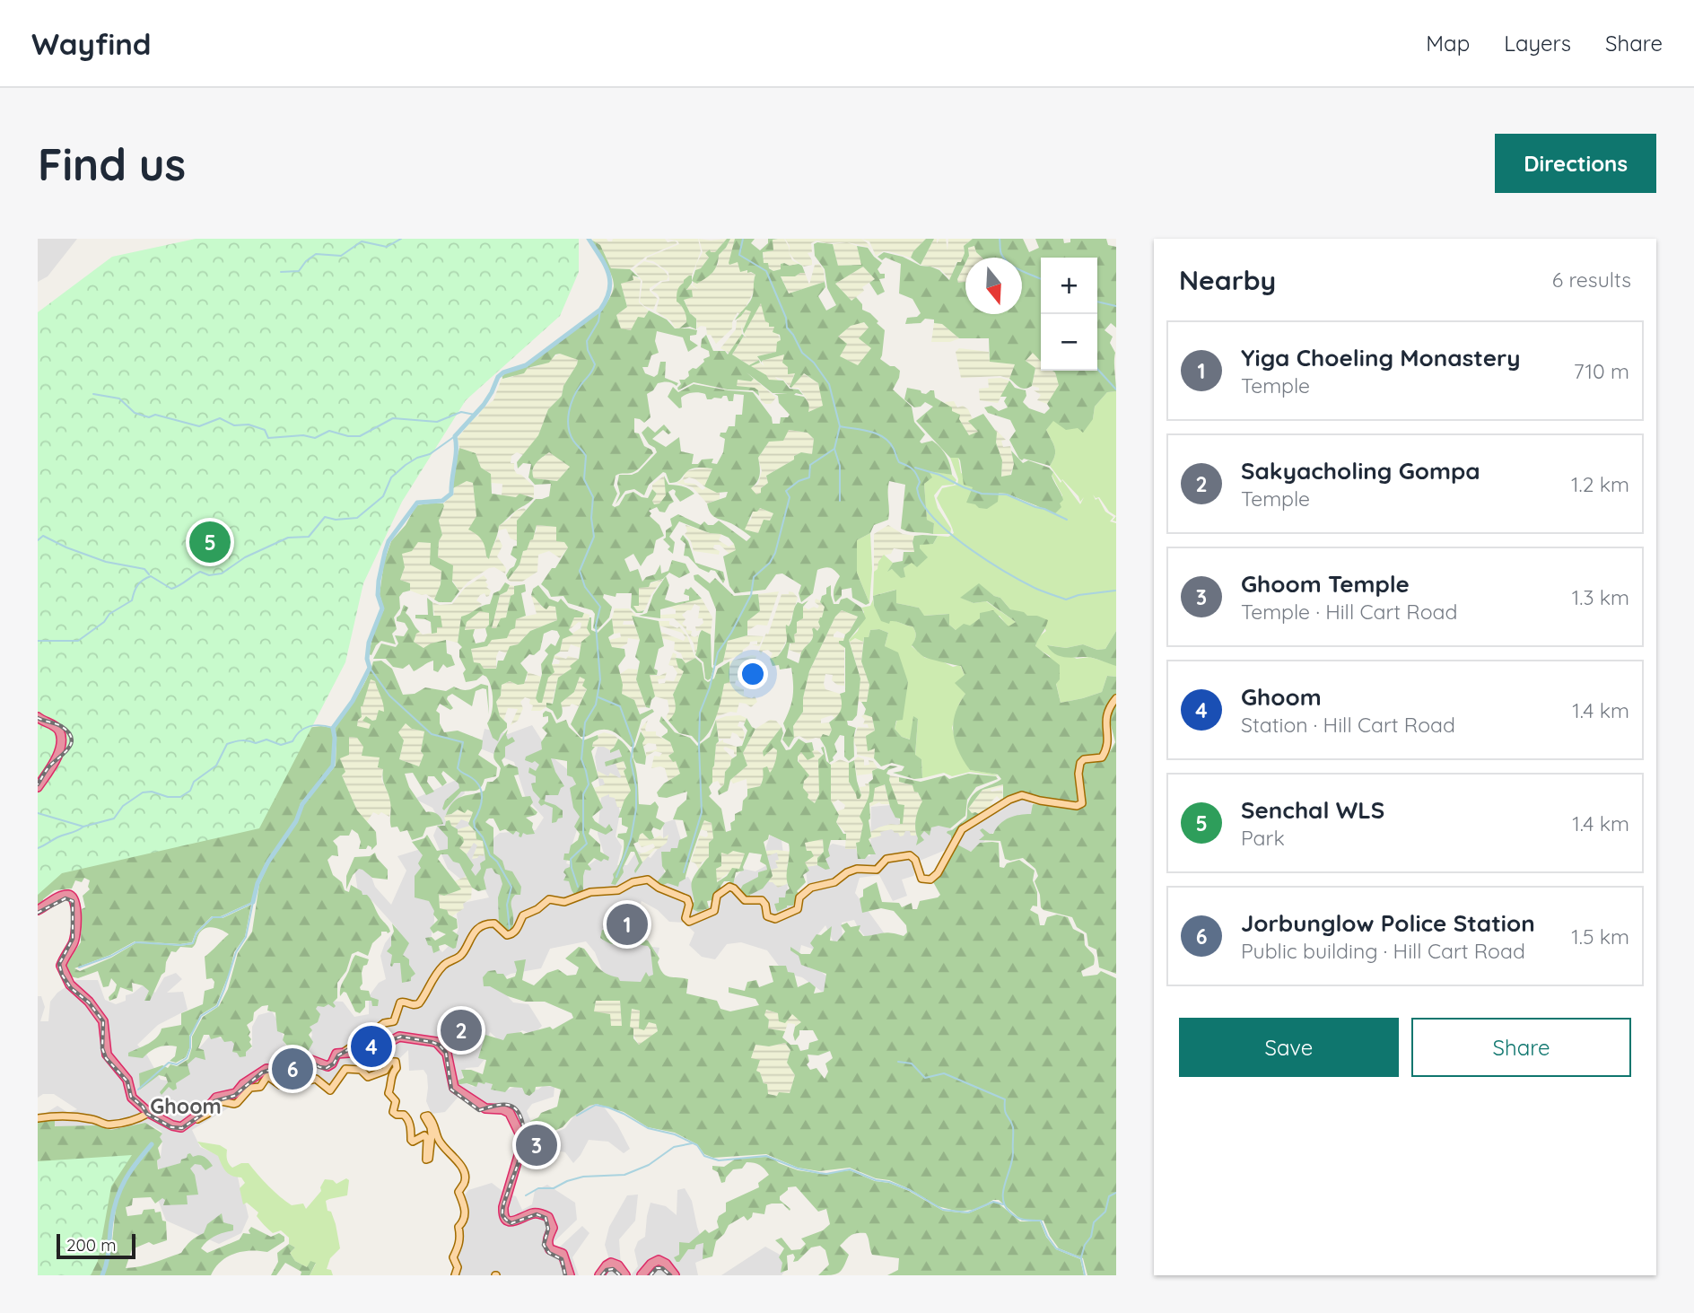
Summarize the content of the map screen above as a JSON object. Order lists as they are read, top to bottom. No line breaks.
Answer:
{"districts":["Ghoom"],"scale_bar":"200 m","north":"bottom","page":{"header":"Wayfind","nav":["Map","Layers","Share"],"buttons":["Directions",["Save","Share"]],"title":"Find us","heading":["Nearby","6 results"],"map_buttons":["+","−"],"list":[{"mark":"1","name":"Yiga Choeling Monastery","note":"Temple","value":"710 m"},{"mark":"2","name":"Sakyacholing Gompa","note":"Temple","value":"1.2 km"},{"mark":"3","name":"Ghoom Temple","note":"Temple · Hill Cart Road","value":"1.3 km"},{"mark":"4","name":"Ghoom","note":"Station · Hill Cart Road","value":"1.4 km"},{"mark":"5","name":"Senchal WLS","note":"Park","value":"1.4 km"},{"mark":"6","name":"Jorbunglow Police Station","note":"Public building · Hill Cart Road","value":"1.5 km"}],"pins":["5","1","2","4","6","3"],"scale":"200 m"}}
